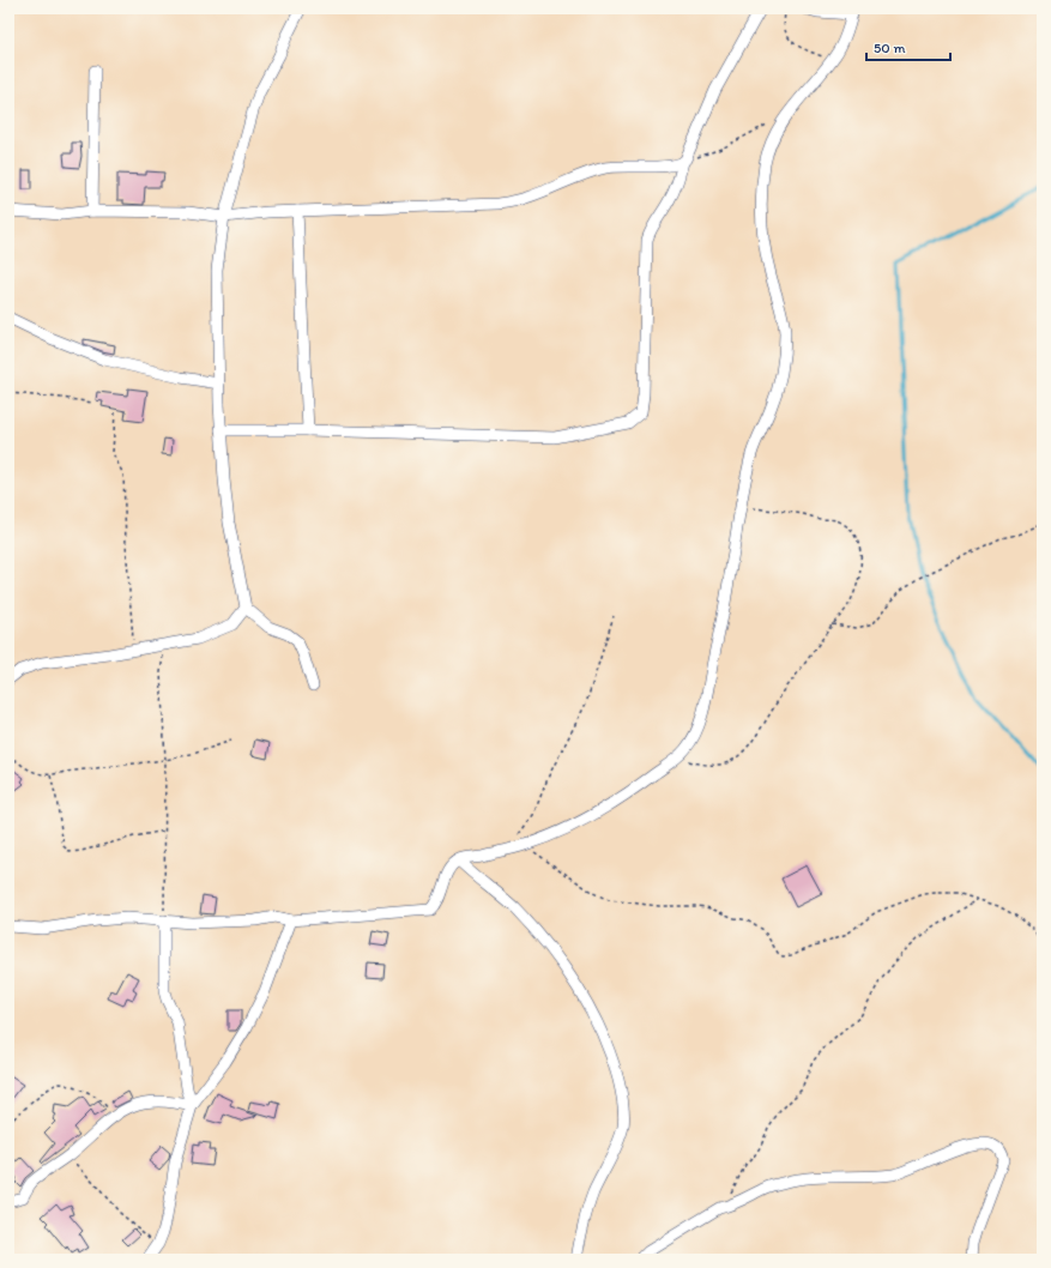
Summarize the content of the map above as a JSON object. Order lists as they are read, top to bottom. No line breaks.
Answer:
{"scale_bar":"50 m"}
